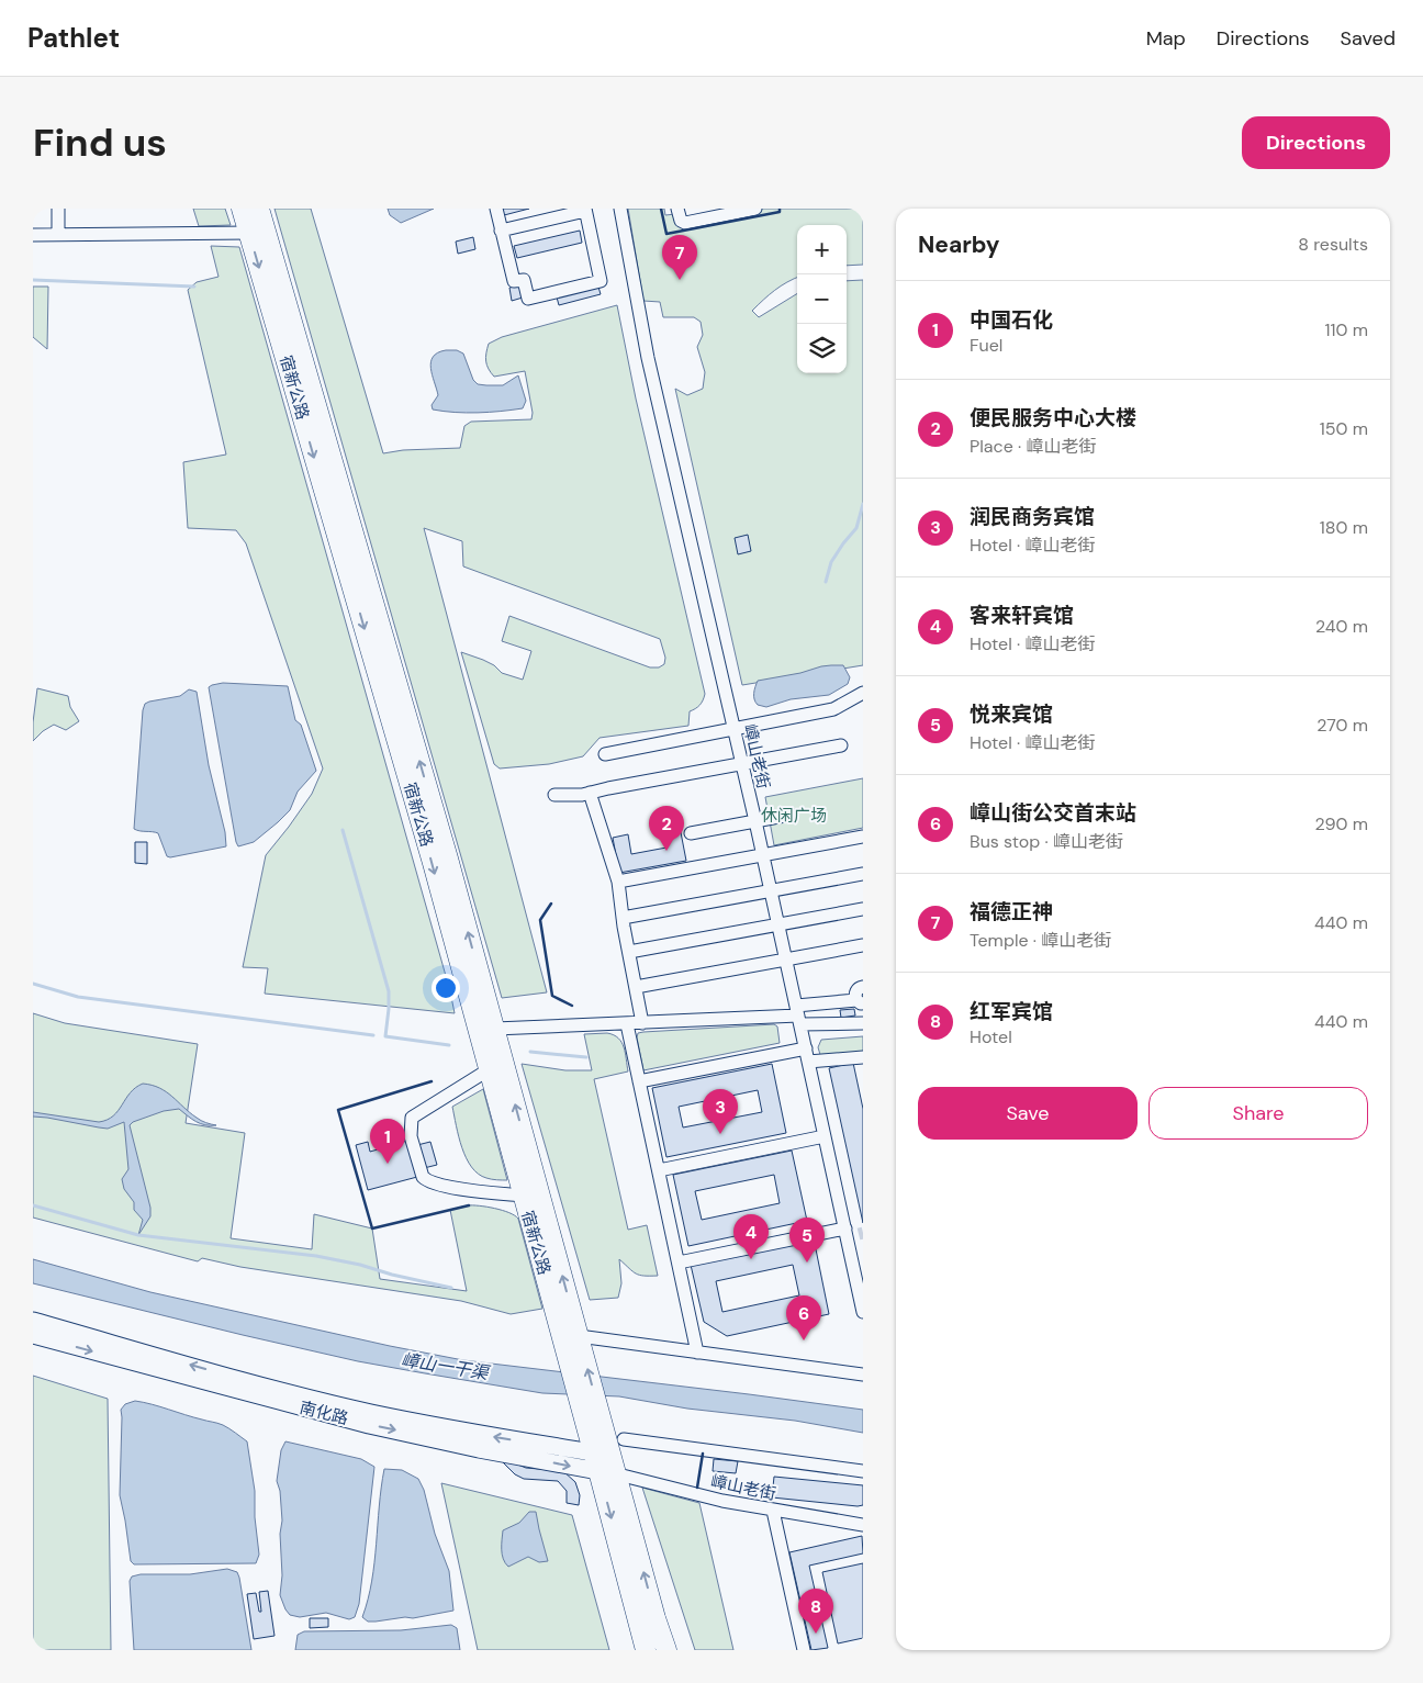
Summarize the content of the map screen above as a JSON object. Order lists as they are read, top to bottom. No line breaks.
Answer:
{"streets":{"highway":["宿新公路"],"main road":["南化路"],"street":["嶂山老街"]},"crossings":[["宿新公路","嶂山老街"],["宿新公路","南化路"],["嶂山老街","南化路"]],"water":["嶂山一干渠"],"parks":["休闲广场"],"page":{"header":"Pathlet","nav":["Map","Directions","Saved"],"buttons":["Directions",["Save","Share"]],"title":"Find us","heading":["Nearby","8 results"],"map_buttons":["+","−"],"pins":["7","2","3","1","4","5","6","8"],"list":[{"mark":"1","name":"中国石化","note":"Fuel","value":"110 m"},{"mark":"2","name":"便民服务中心大楼","note":"Place · 嶂山老街","value":"150 m"},{"mark":"3","name":"润民商务宾馆","note":"Hotel · 嶂山老街","value":"180 m"},{"mark":"4","name":"客来轩宾馆","note":"Hotel · 嶂山老街","value":"240 m"},{"mark":"5","name":"悦来宾馆","note":"Hotel · 嶂山老街","value":"270 m"},{"mark":"6","name":"嶂山街公交首末站","note":"Bus stop · 嶂山老街","value":"290 m"},{"mark":"7","name":"福德正神","note":"Temple · 嶂山老街","value":"440 m"},{"mark":"8","name":"红军宾馆","note":"Hotel","value":"440 m"}]}}
